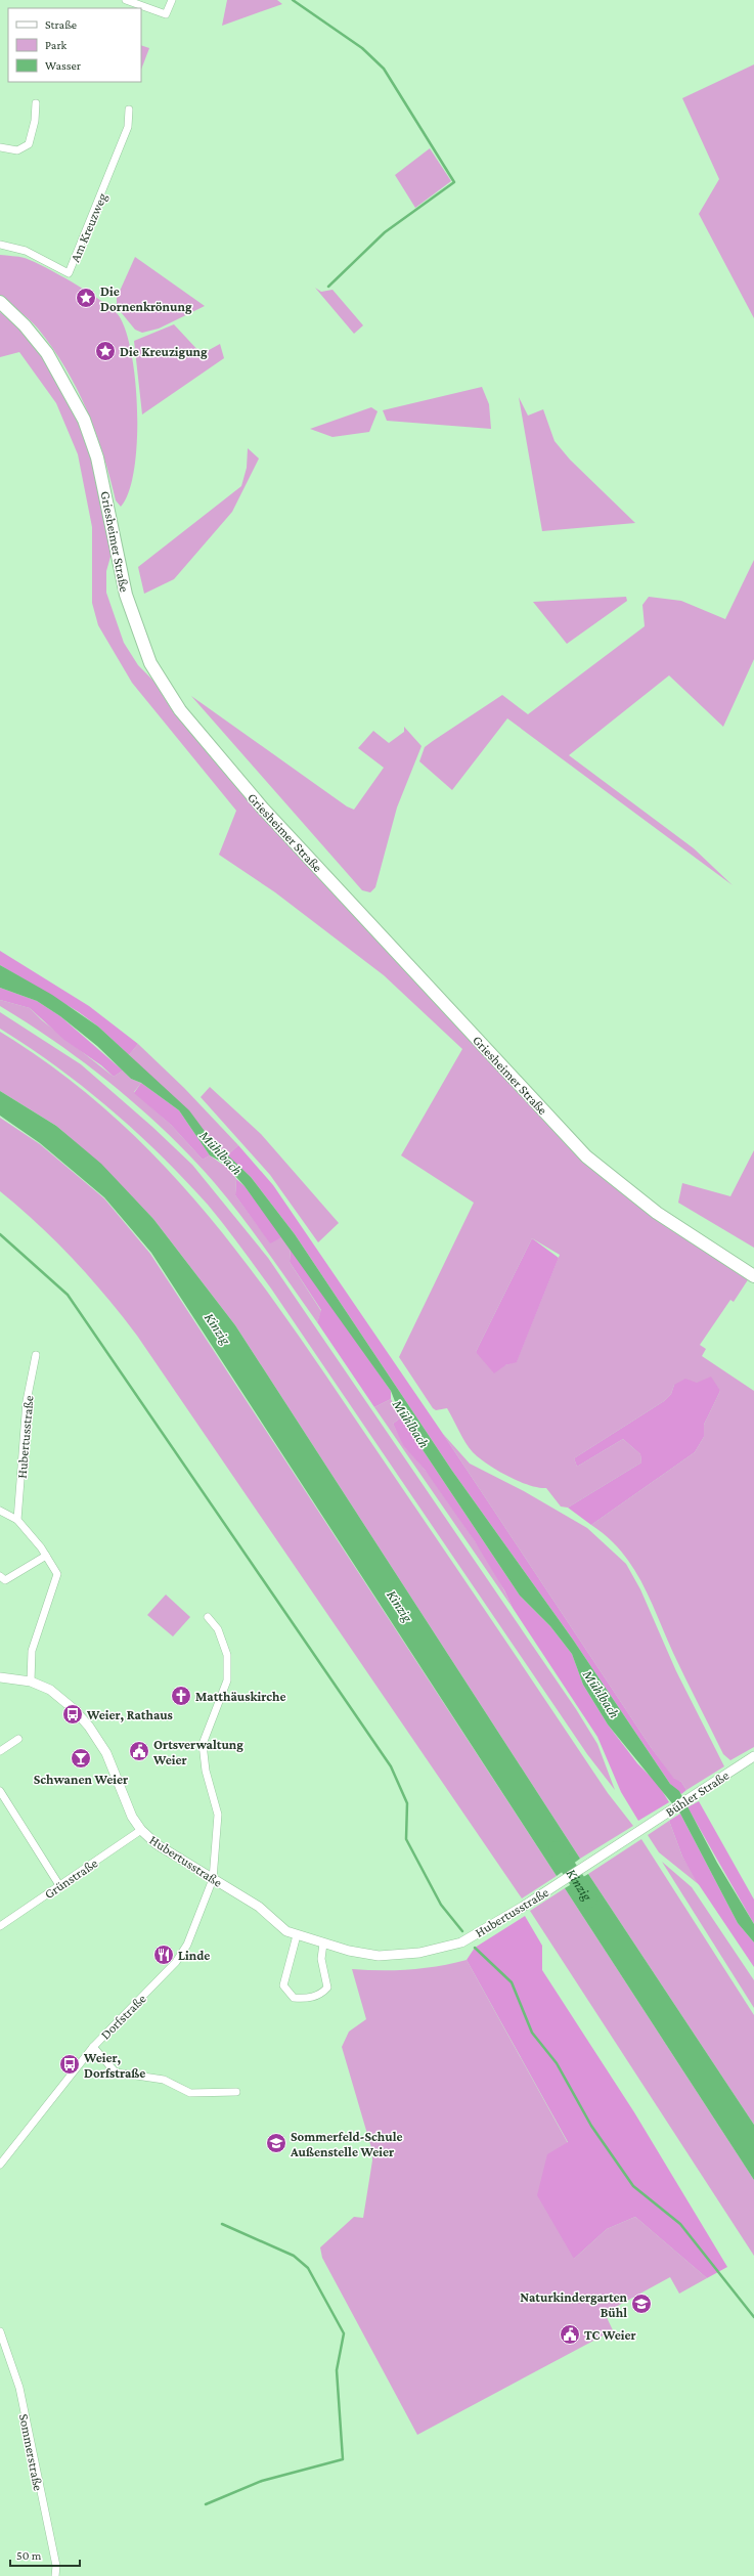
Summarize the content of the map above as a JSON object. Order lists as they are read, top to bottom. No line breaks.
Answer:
{"streets":{"main road":["Griesheimer Straße"],"street":["Am Kreuzweg","Hubertusstraße","Bühler Straße","Grünstraße","Dorfstraße","Sommerstraße"]},"crossings":[["Hubertusstraße","Bühler Straße"],["Hubertusstraße","Grünstraße"],["Hubertusstraße","Dorfstraße"]],"water":["Mühlbach","Kinzig"],"places":{"place":["Die Dornenkrönung","Die Kreuzigung"],"church":["Matthäuskirche"],"bus stop":["Weier, Rathaus","Weier, Dorfstraße"],"public building":["Ortsverwaltung Weier","TC Weier"],"bar":["Schwanen Weier"],"restaurant":["Linde"],"school or university":["Sommerfeld-Schule Außenstelle Weier","Naturkindergarten Bühl"]},"legend":["Straße","Park","Wasser"],"scale_bar":"50 m"}
